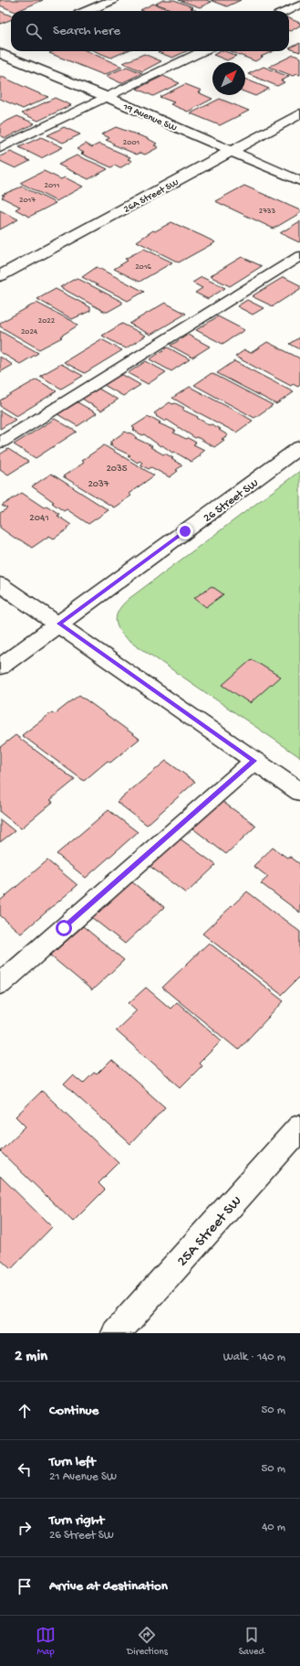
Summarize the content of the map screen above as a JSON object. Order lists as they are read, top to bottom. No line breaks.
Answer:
{"streets":{"street":["19 Avenue SW","26A Street SW","26 Street SW","25A Street SW"]},"crossings":[["19 Avenue SW","26A Street SW"]],"house_numbers":["2001","2011","2017","2733","2016","2022","2024","2035","2037","2041"],"north":"top right","page":{"search":"Search here","heading":["2 min","Walk · 140 m"],"list":[["Continue","50 m"],["Turn left","21 Avenue SW","50 m"],["Turn right","26 Street SW","40 m"],"Arrive at destination"],"nav":["Map","Directions","Saved"]}}
